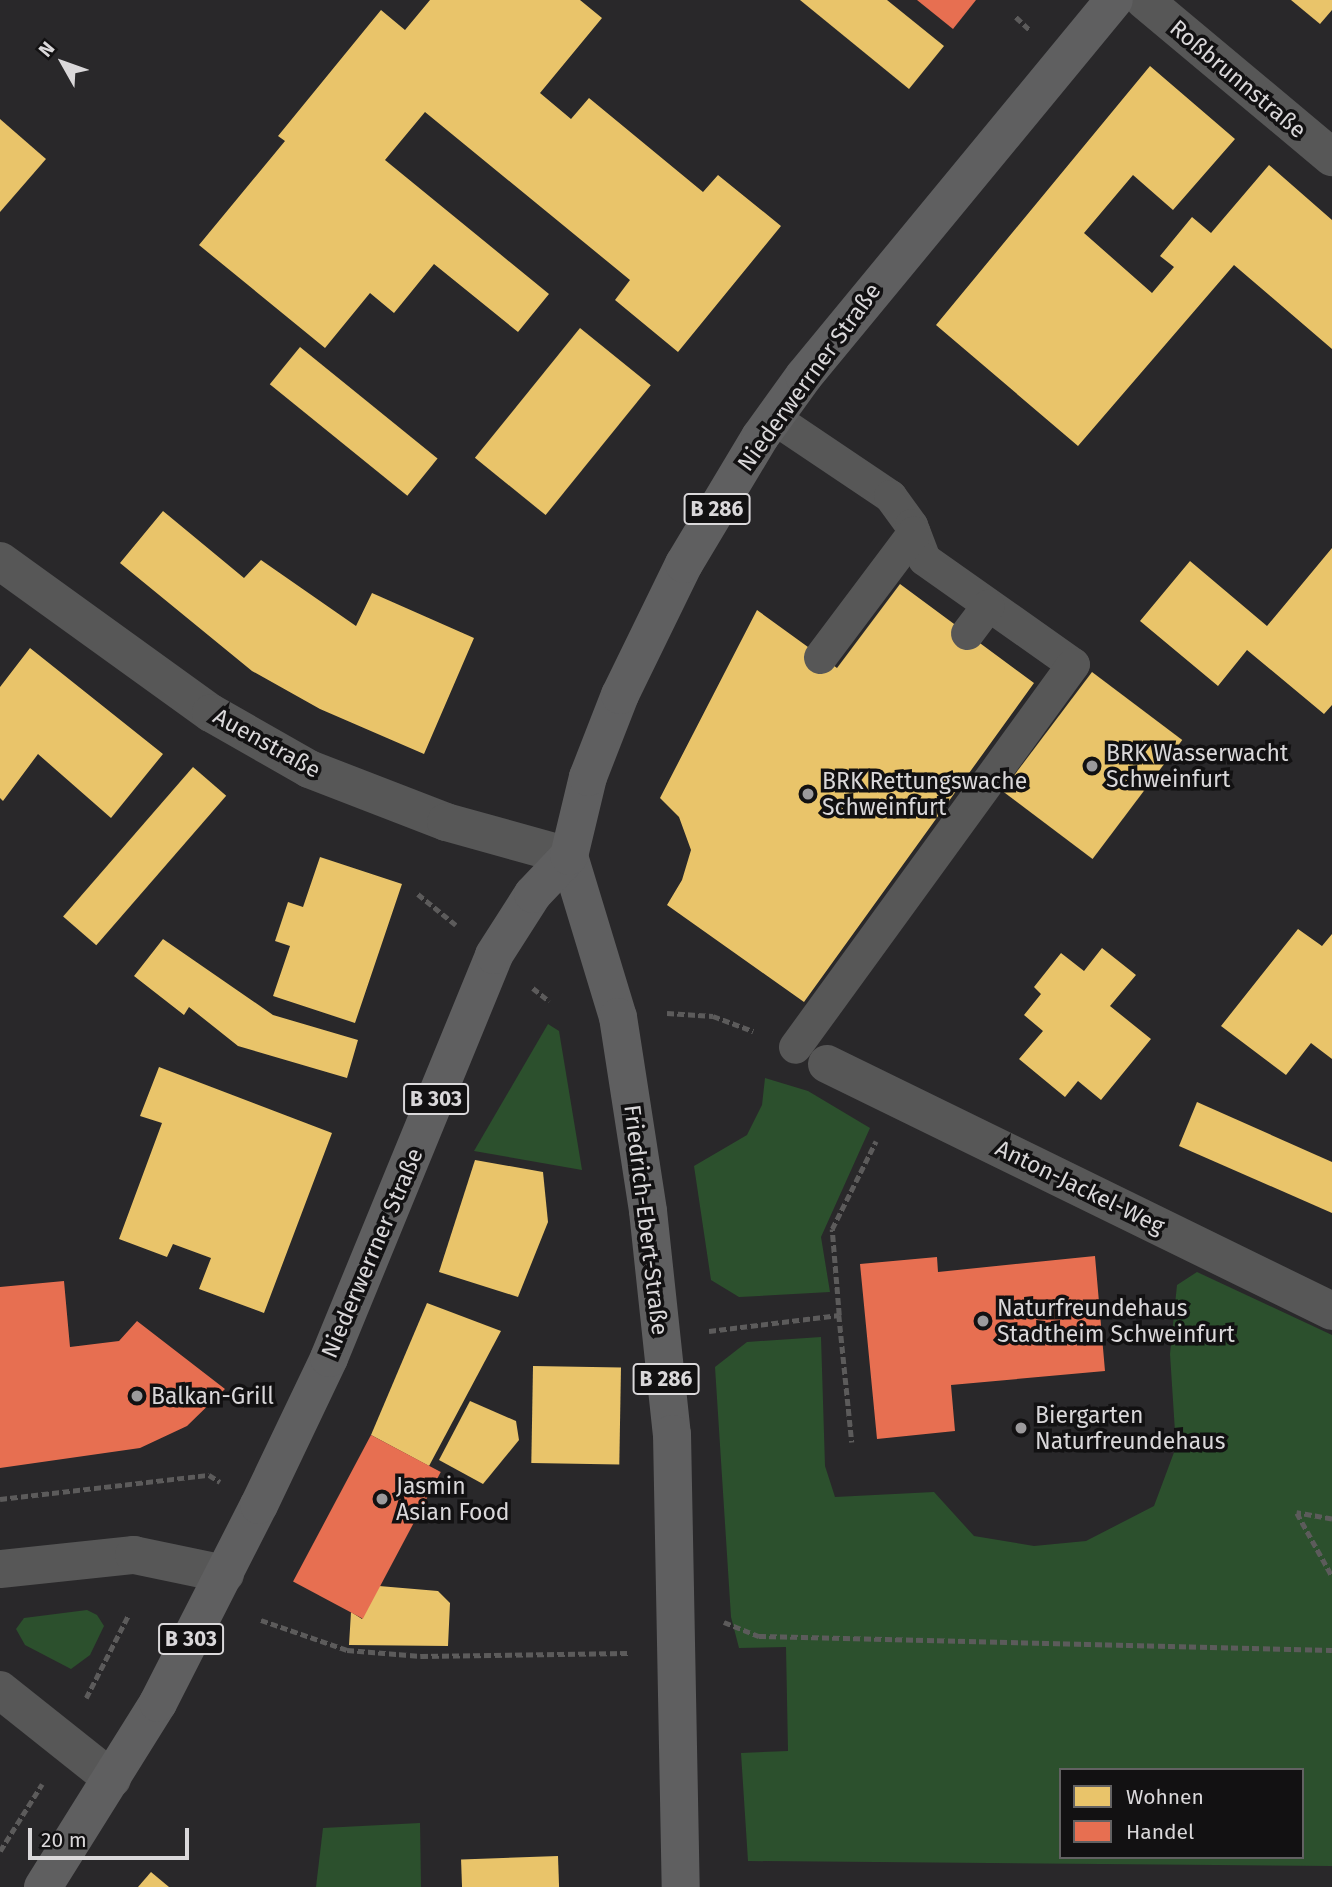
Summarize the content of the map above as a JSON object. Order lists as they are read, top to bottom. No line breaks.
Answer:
{"streets":{"main road":["Niederwerrner Straße","B 286","B 303","Friedrich-Ebert-Straße"],"street":["Roßbrunnstraße","Auenstraße","Anton-Jackel-Weg"]},"crossings":[["Niederwerrner Straße","Auenstraße"],["Niederwerrner Straße","Friedrich-Ebert-Straße"],["Auenstraße","Friedrich-Ebert-Straße"]],"places":["BRK Wasserwacht Schweinfurt","BRK Rettungswache Schweinfurt","Naturfreundehaus Stadtheim Schweinfurt","Balkan-Grill","Biergarten Naturfreundehaus","Jasmin Asian Food"],"legend":["Wohnen","Handel"],"scale_bar":"20 m","north":"top left"}
